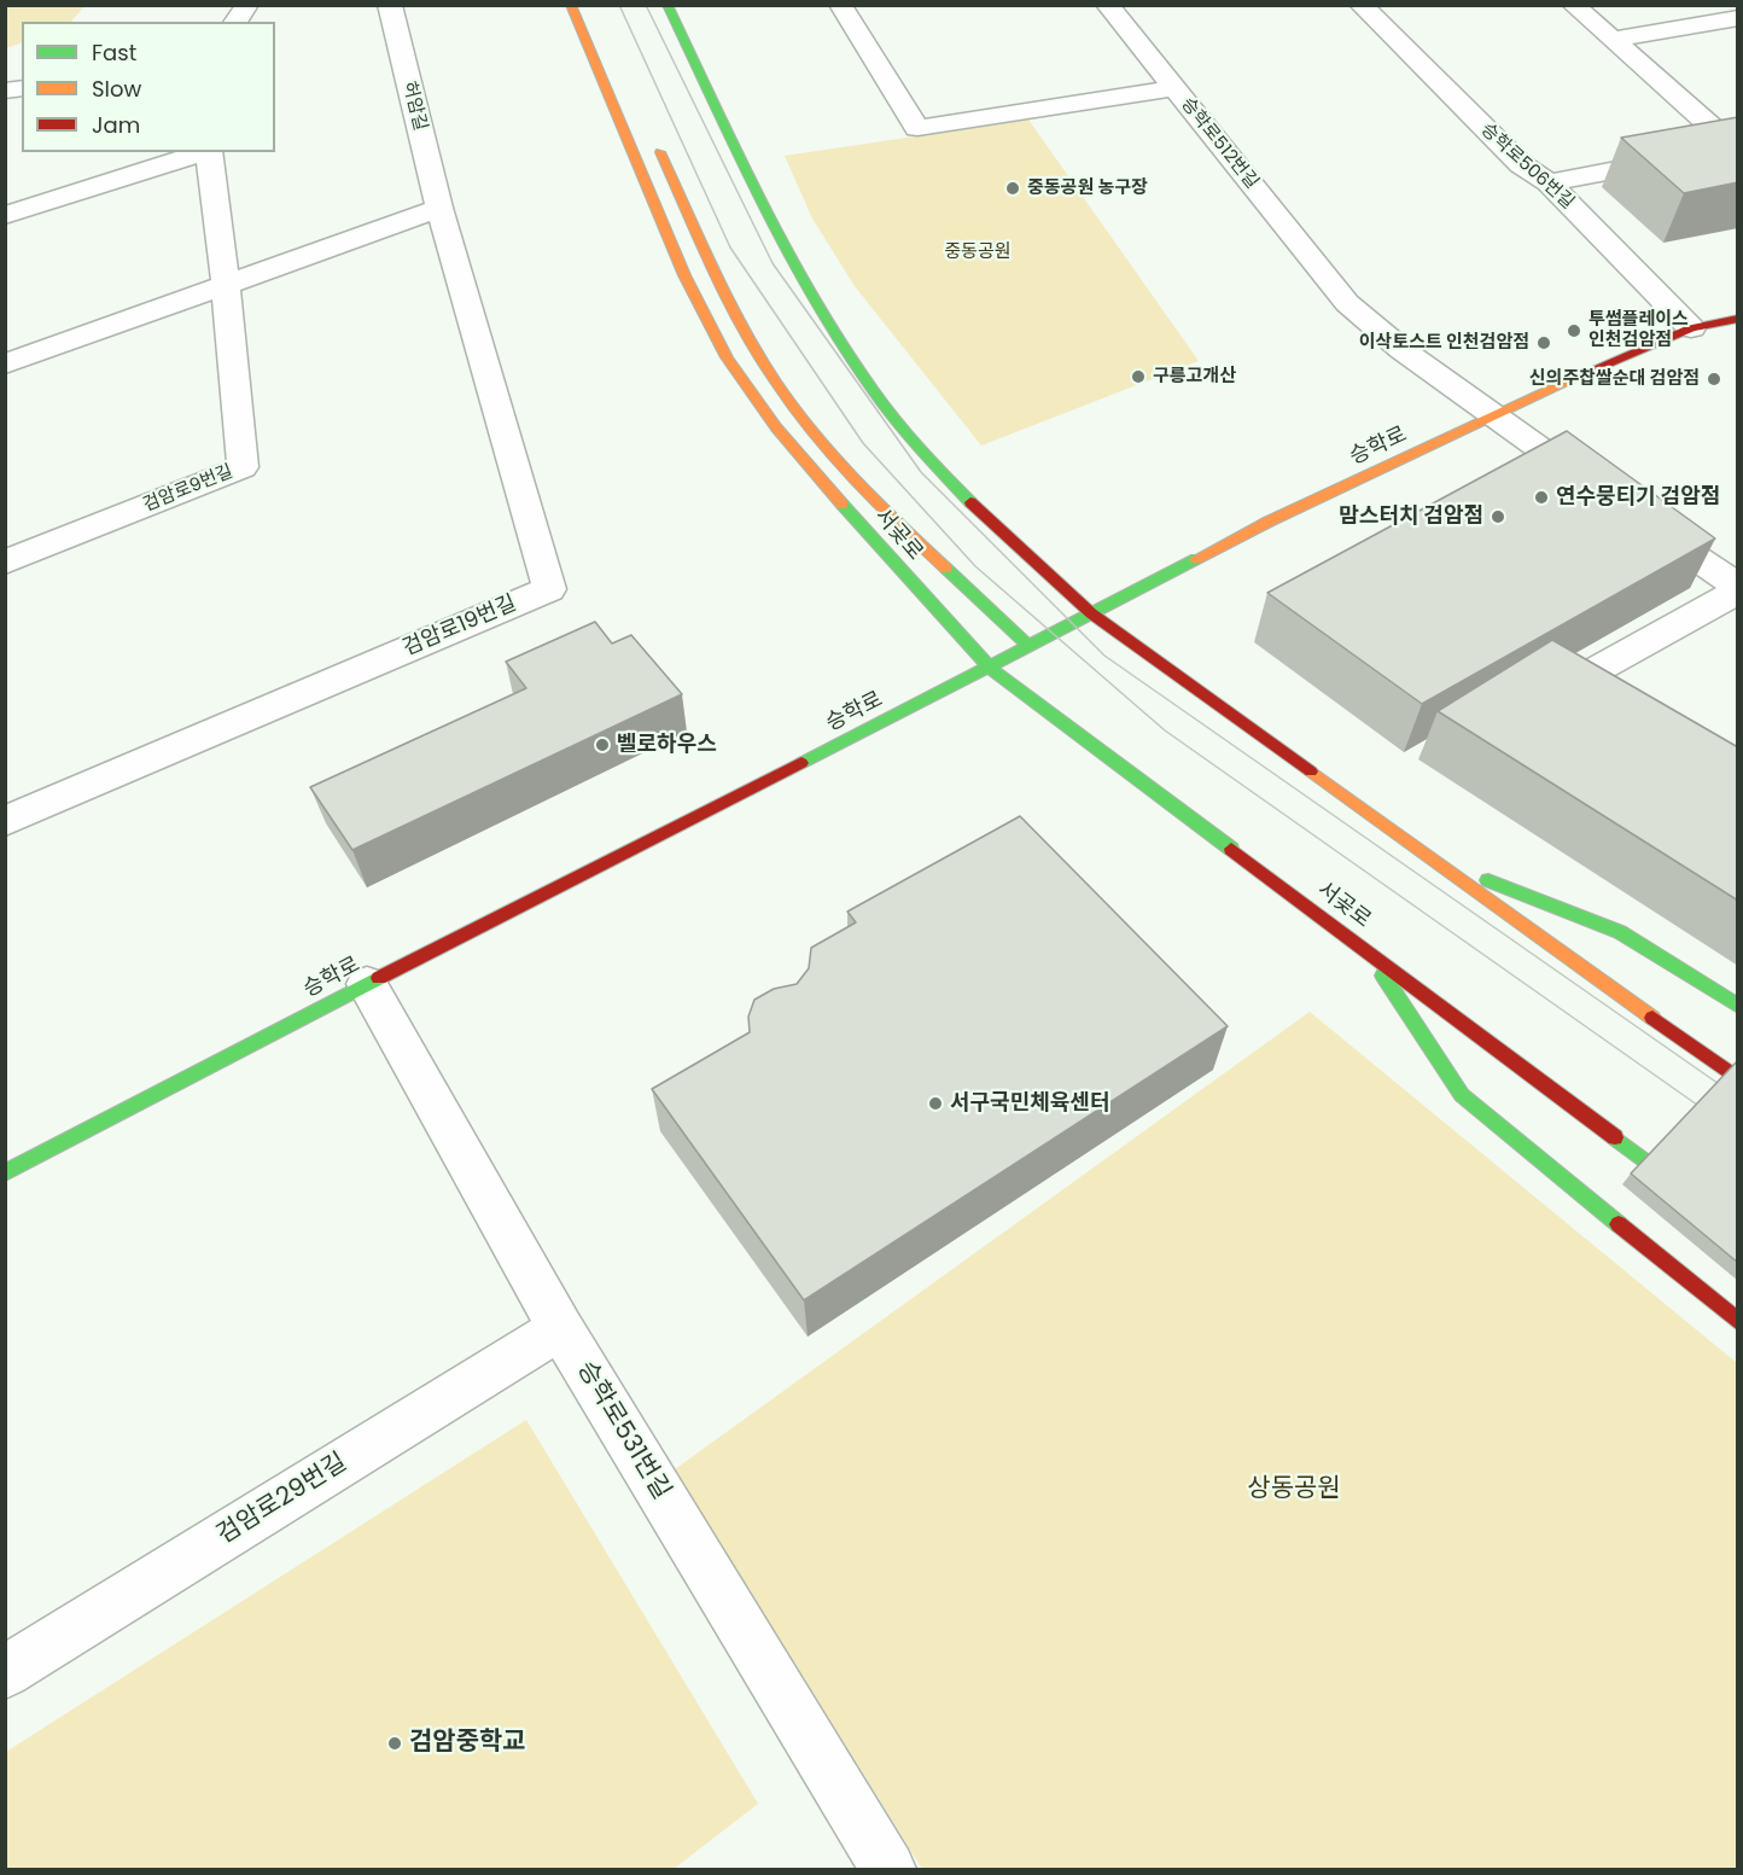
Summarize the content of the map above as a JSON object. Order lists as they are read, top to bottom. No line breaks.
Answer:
{"streets":{"main road":["승학로","서곶로"],"street":["허암길","승학로512번길","승학로506번길","검암로9번길","검암로19번길","승학로531번길","검암로29번길"]},"crossings":[["허암길","검암로19번길"],["승학로512번길","승학로"],["승학로506번길","승학로"],["승학로","서곶로"],["승학로","승학로531번길"],["승학로531번길","검암로29번길"]],"parks":["중동공원","상동공원"],"places":["중동공원 농구장","투썸플레이스 인천검암점","이삭토스트 인천검암점","구릉고개산","신의주찹쌀순대 검암점","연수뭉티기 검암점","맘스터치 검암점","벨로하우스","서구국민체육센터","검암중학교"],"legend":["Fast","Slow","Jam"]}
